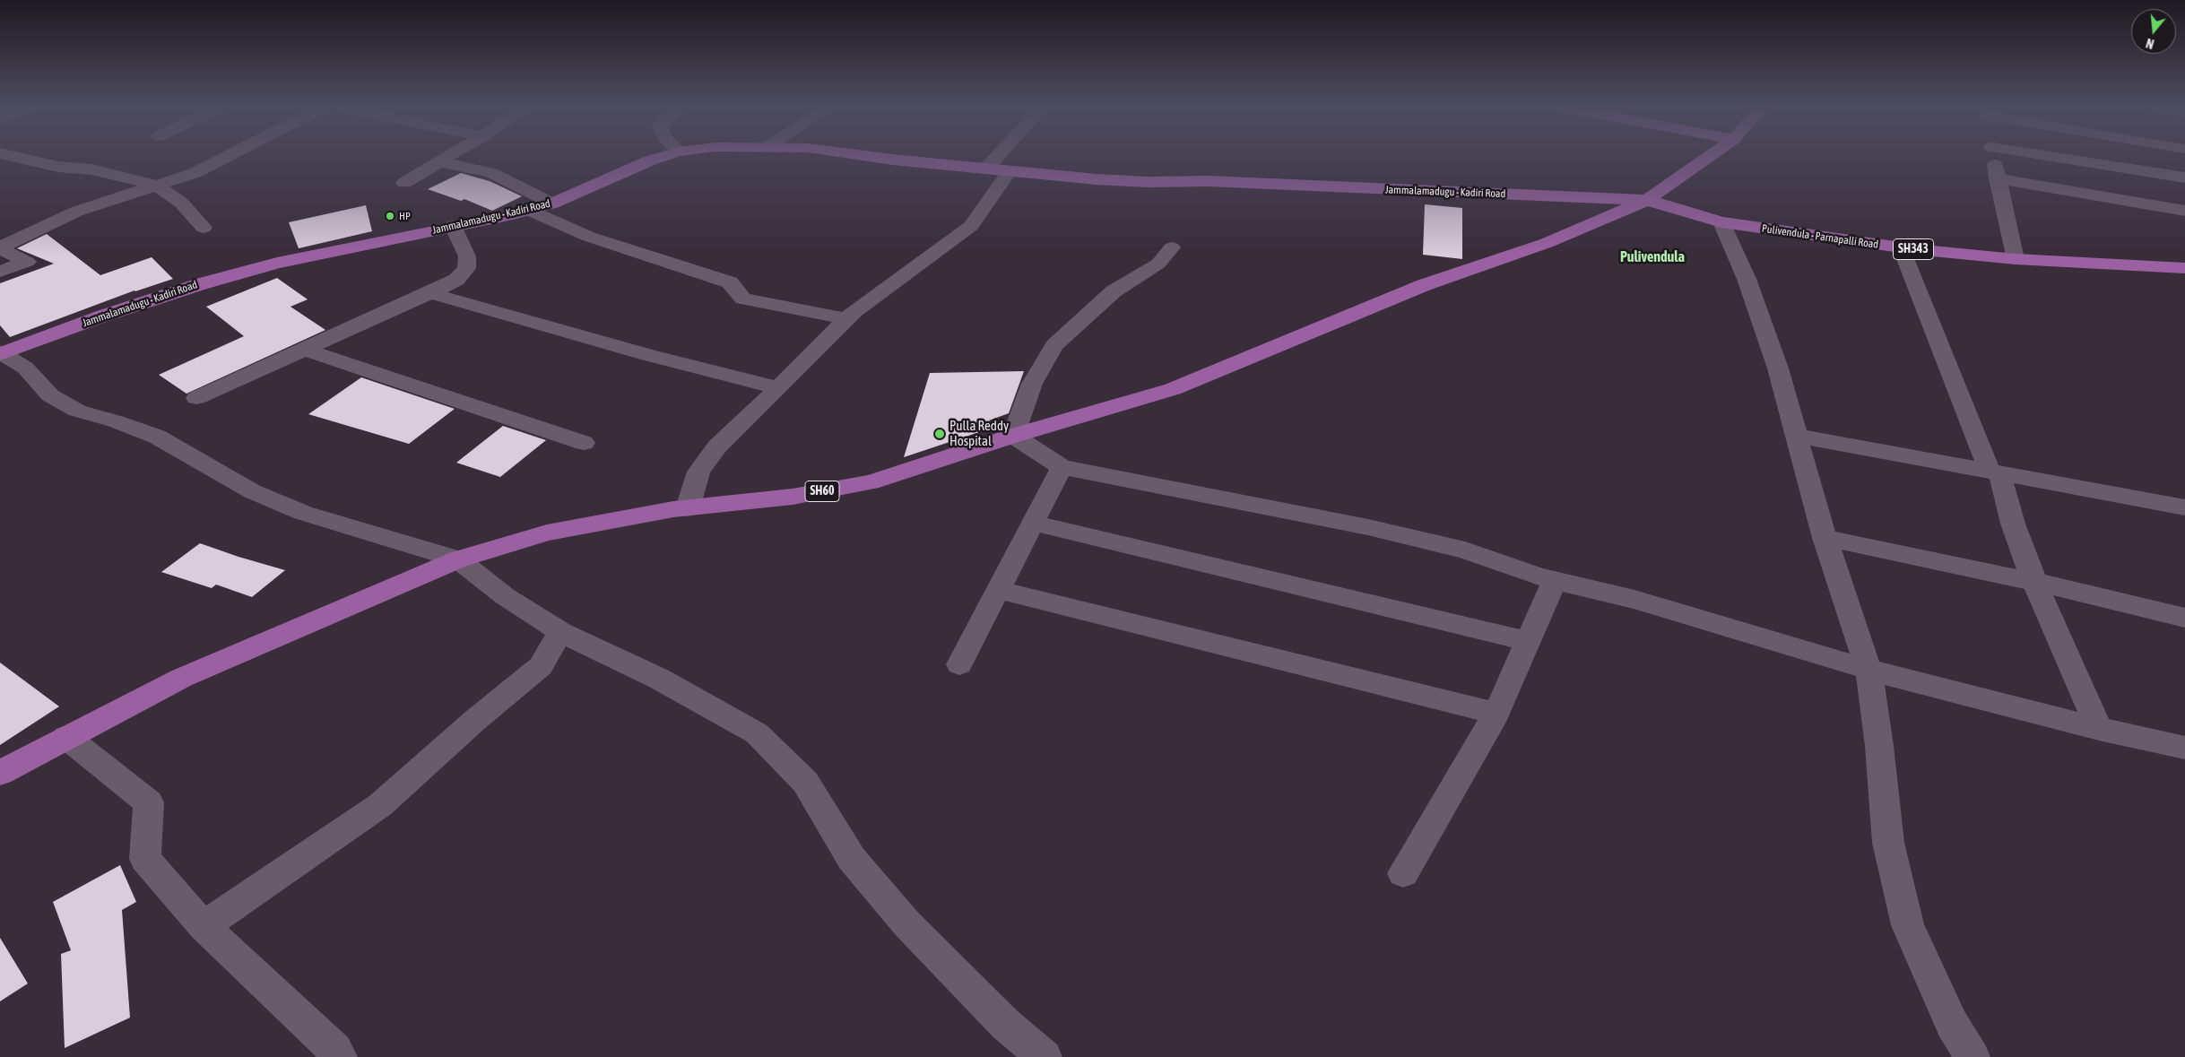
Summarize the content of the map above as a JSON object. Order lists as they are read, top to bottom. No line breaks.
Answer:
{"streets":{"main road":["Jammalamadugu - Kadiri Road","Pulivendula - Parnapalli Road","SH343","SH60"]},"crossings":[["Jammalamadugu - Kadiri Road","Pulivendula - Parnapalli Road"],["Jammalamadugu - Kadiri Road","SH60"],["Pulivendula - Parnapalli Road","SH60"]],"districts":["Pulivendula"],"places":["HP","Pulla Reddy Hospital"],"north":"bottom"}
